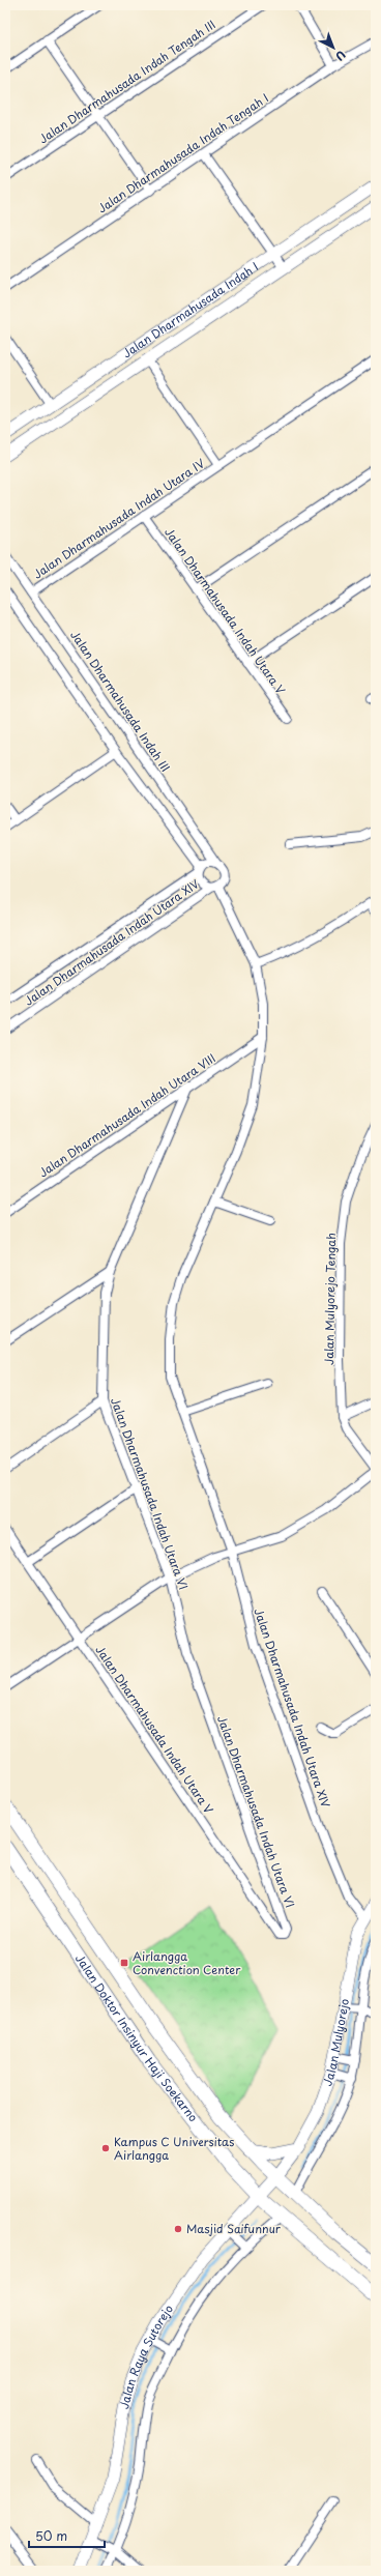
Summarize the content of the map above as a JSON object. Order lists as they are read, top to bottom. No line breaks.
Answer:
{"streets":{"main road":["Jalan Dharmahusada Indah I","Jalan Doktor Insinyur Haji Soekarno","Jalan Mulyorejo","Jalan Raya Sutorejo"],"street":["Jalan Dharmahusada Indah Tengah III","Jalan Dharmahusada Indah Tengah I","Jalan Dharmahusada Indah Utara IV","Jalan Dharmahusada Indah Utara V","Jalan Dharmahusada Indah III","Jalan Dharmahusada Indah Utara XIV","Jalan Dharmahusada Indah Utara VIII","Jalan Mulyorejo Tengah","Jalan Dharmahusada Indah Utara VI"]},"crossings":[["Jalan Dharmahusada Indah I","Jalan Dharmahusada Indah Utara IV"],["Jalan Dharmahusada Indah Utara IV","Jalan Dharmahusada Indah Utara V"],["Jalan Dharmahusada Indah Utara IV","Jalan Dharmahusada Indah III"],["Jalan Dharmahusada Indah Utara V","Jalan Dharmahusada Indah Utara VI"],["Jalan Dharmahusada Indah III","Jalan Dharmahusada Indah Utara XIV"],["Jalan Dharmahusada Indah Utara XIV","Jalan Dharmahusada Indah Utara VIII"],["Jalan Dharmahusada Indah Utara XIV","Jalan Mulyorejo"],["Jalan Dharmahusada Indah Utara VIII","Jalan Dharmahusada Indah Utara VI"],["Jalan Doktor Insinyur Haji Soekarno","Jalan Mulyorejo"],["Jalan Doktor Insinyur Haji Soekarno","Jalan Raya Sutorejo"],["Jalan Mulyorejo","Jalan Raya Sutorejo"]],"places":{"transit":["Airlangga Convenction Center"],"other":["Kampus C Universitas Airlangga","Masjid Saifunnur"]},"scale_bar":"50 m","north":"bottom right"}
